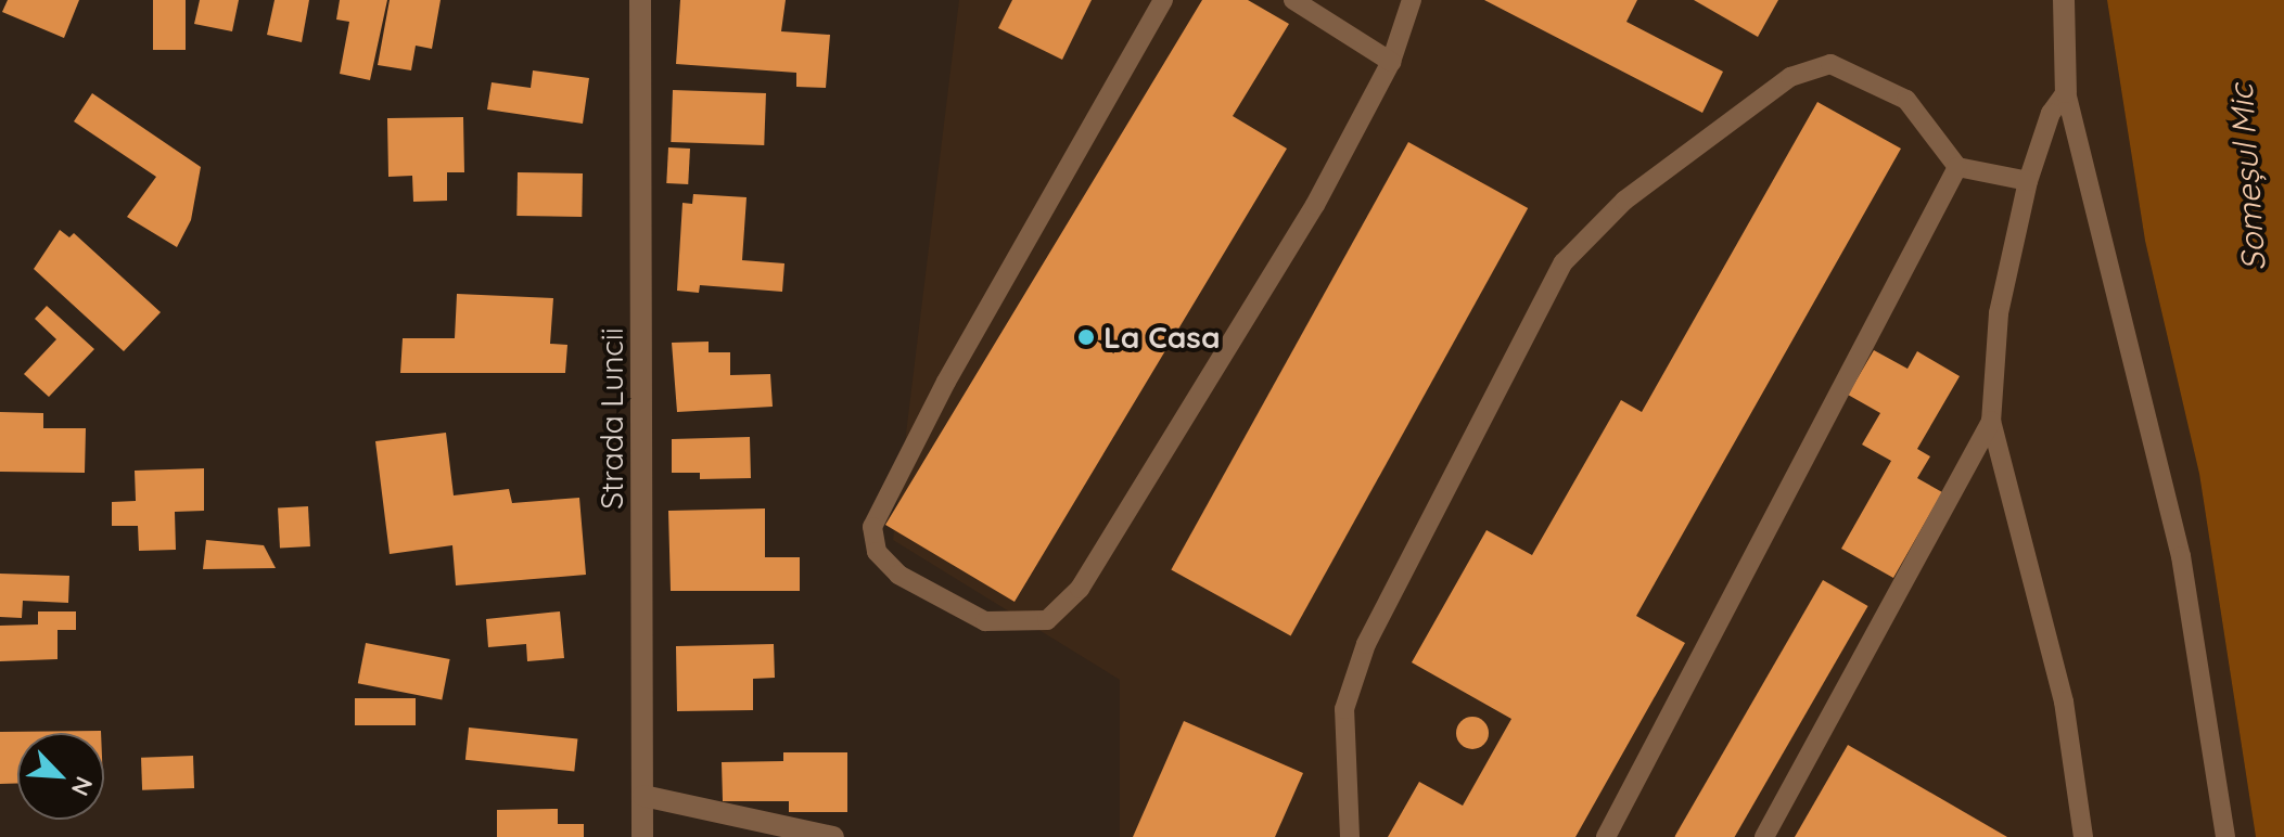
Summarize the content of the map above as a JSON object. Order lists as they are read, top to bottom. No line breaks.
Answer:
{"streets":{"street":["Strada Luncii"]},"water":["Someșul Mic"],"places":["La Casa"],"north":"bottom right"}
